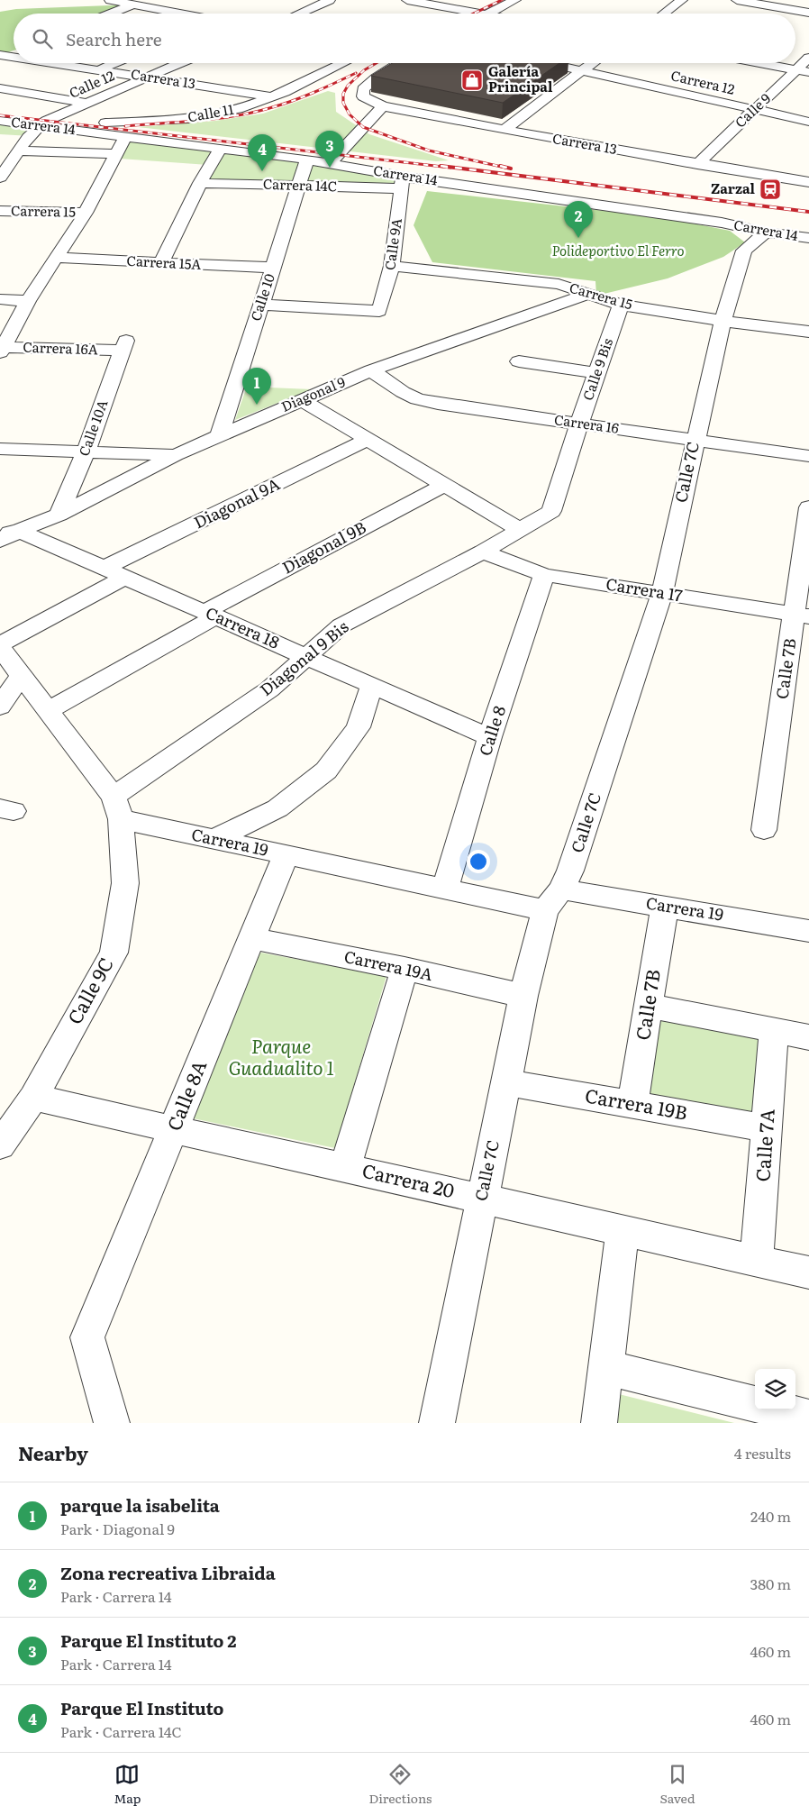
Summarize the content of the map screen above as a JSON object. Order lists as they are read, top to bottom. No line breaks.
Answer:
{"streets":{"street":["Carrera 13","Carrera 12","Calle 12","Calle 9","Calle 11","Carrera 14","Carrera 14C","Carrera 15","Calle 9A","Carrera 15A","Calle 10","Carrera 16A","Calle 9 Bis","Diagonal 9","Carrera 16","Calle 10A","Calle 7C","Diagonal 9A","Diagonal 9B","Carrera 17","Carrera 18","Diagonal 9 Bis","Calle 7B","Calle 8","Carrera 19","Carrera 19A","Calle 9C","Calle 8A","Carrera 19B","Calle 7A","Carrera 20"]},"crossings":[["Carrera 13","Calle 12"],["Carrera 13","Calle 9"],["Carrera 13","Calle 11"],["Carrera 12","Calle 9"],["Calle 12","Calle 11"],["Calle 12","Carrera 14"],["Calle 11","Carrera 14"],["Carrera 14","Carrera 14C"],["Carrera 14","Calle 9A"],["Carrera 14","Calle 10"],["Carrera 14","Calle 7C"],["Carrera 14C","Calle 9A"],["Carrera 14C","Calle 10"],["Carrera 15","Calle 9A"],["Carrera 15","Calle 9 Bis"],["Carrera 15","Diagonal 9"],["Carrera 15","Calle 7C"],["Calle 9A","Calle 10"],["Carrera 15A","Calle 10"],["Calle 10","Diagonal 9"],["Carrera 16A","Calle 10A"],["Calle 9 Bis","Carrera 16"],["Calle 9 Bis","Diagonal 9 Bis"],["Diagonal 9","Carrera 16"],["Diagonal 9","Calle 10A"],["Diagonal 9","Carrera 18"],["Carrera 16","Calle 7C"],["Calle 7C","Carrera 17"],["Calle 7C","Carrera 19"],["Calle 7C","Carrera 19A"],["Calle 7C","Carrera 19B"],["Calle 7C","Carrera 20"],["Diagonal 9A","Carrera 18"],["Diagonal 9B","Carrera 18"],["Carrera 17","Diagonal 9 Bis"],["Carrera 17","Calle 7B"],["Carrera 17","Calle 8"],["Carrera 18","Diagonal 9 Bis"],["Carrera 18","Calle 8"],["Diagonal 9 Bis","Carrera 19"],["Diagonal 9 Bis","Calle 9C"],["Calle 7B","Carrera 19"],["Calle 7B","Carrera 19B"],["Calle 8","Carrera 19"],["Carrera 19","Calle 9C"],["Carrera 19","Calle 8A"],["Carrera 19A","Calle 8A"],["Calle 9C","Carrera 20"],["Calle 8A","Carrera 20"],["Carrera 19B","Calle 7A"],["Calle 7A","Carrera 20"]],"parks":["Polideportivo El Ferro","Parque Guadualito 1"],"places":{"shop":["Galería Principal"],"station":["Zarzal"]},"page":{"search":"Search here","pins":["3","4","2","1"],"heading":["Nearby","4 results"],"list":[{"mark":"1","name":"parque la isabelita","note":"Park · Diagonal 9","value":"240 m"},{"mark":"2","name":"Zona recreativa Libraida","note":"Park · Carrera 14","value":"380 m"},{"mark":"3","name":"Parque El Instituto 2","note":"Park · Carrera 14","value":"460 m"},{"mark":"4","name":"Parque El Instituto","note":"Park · Carrera 14C","value":"460 m"}],"nav":["Map","Directions","Saved"]}}
